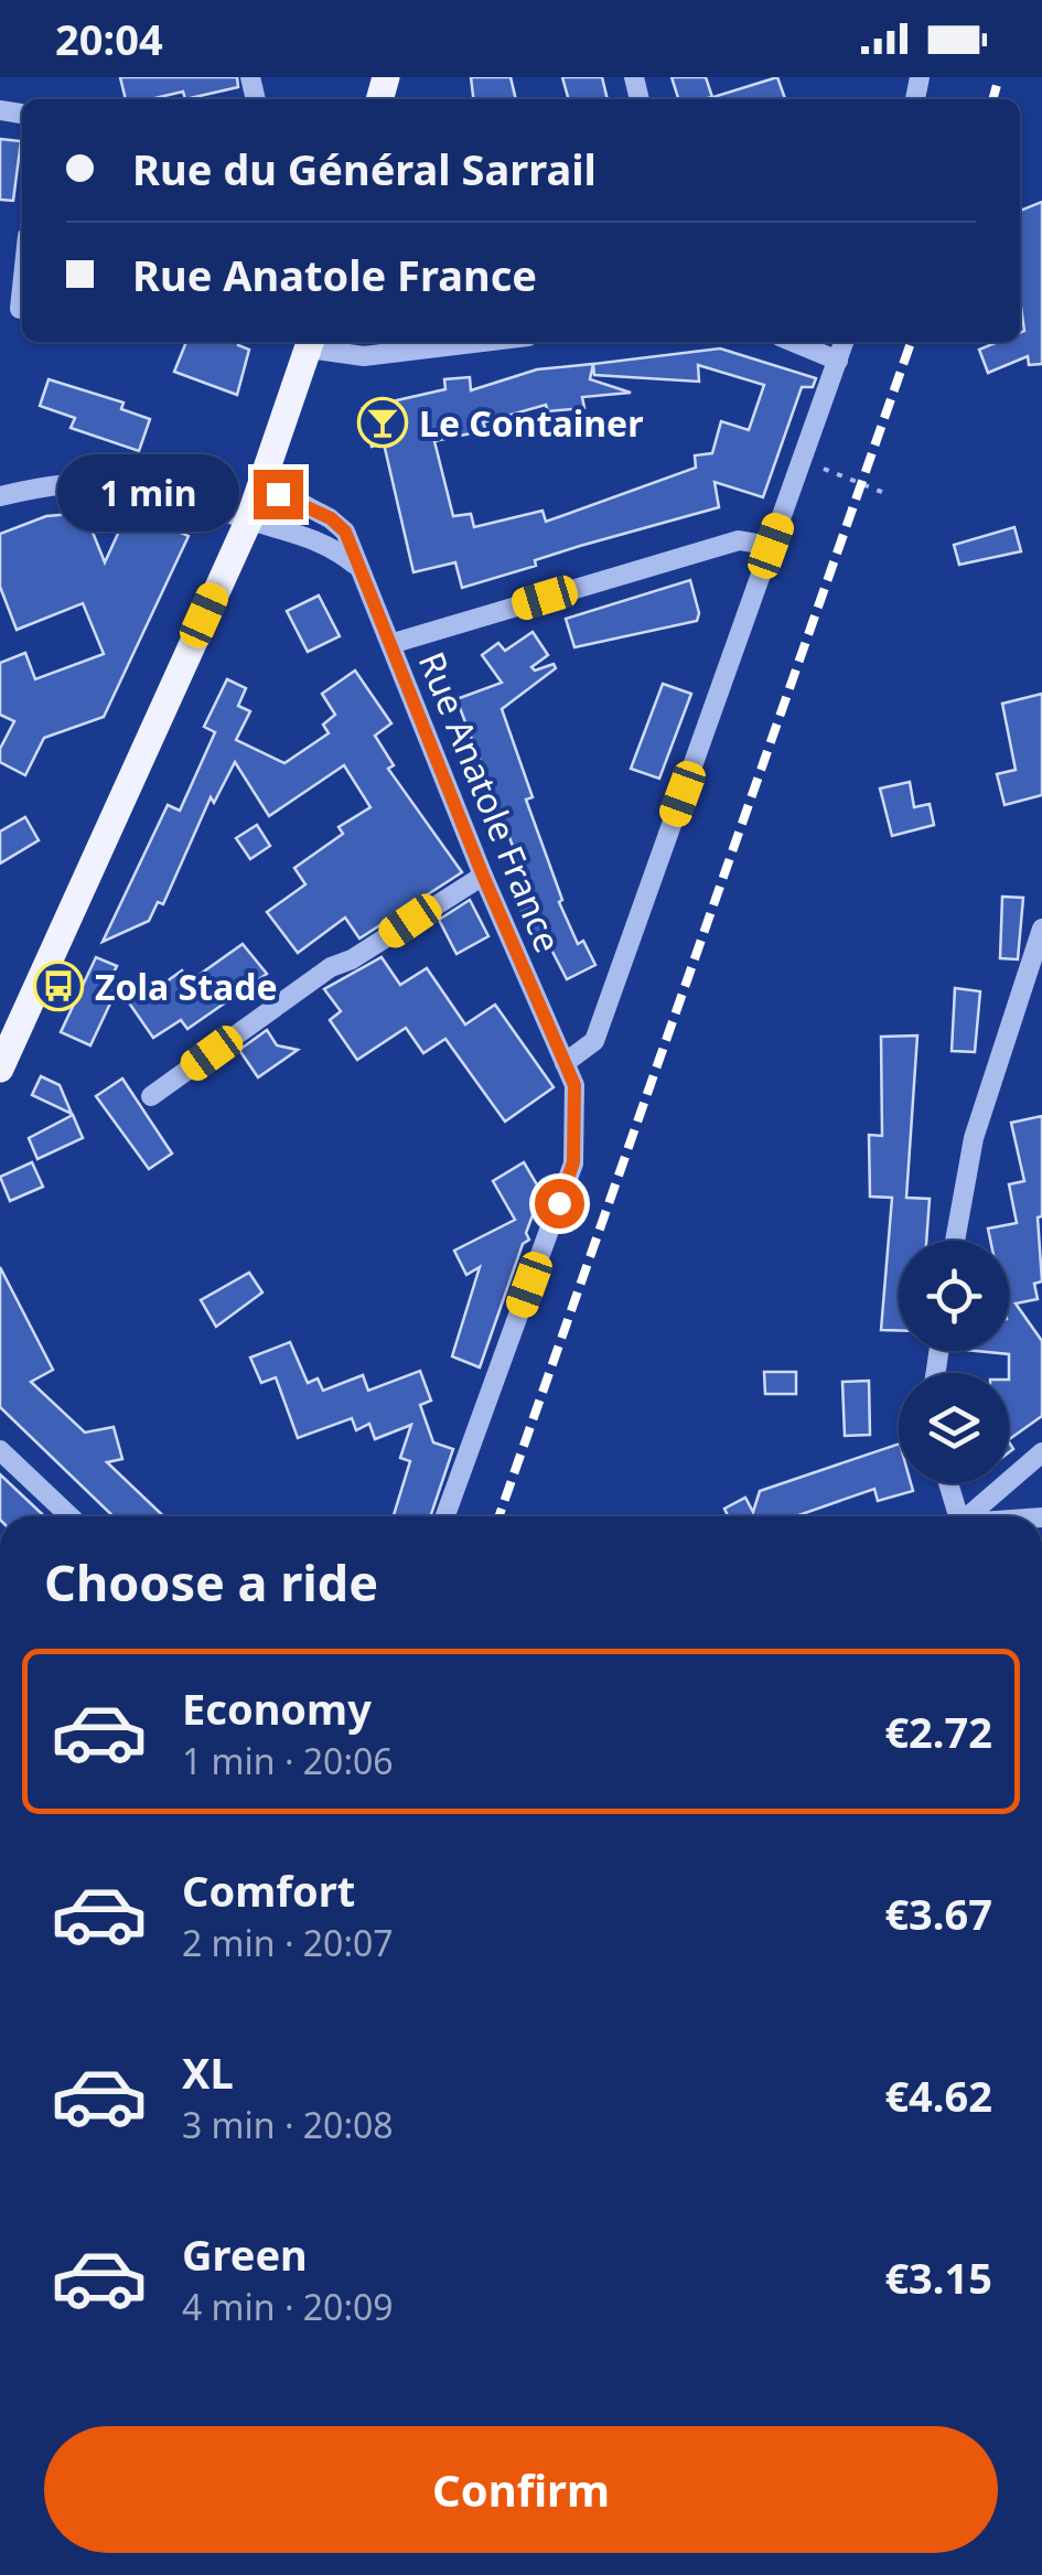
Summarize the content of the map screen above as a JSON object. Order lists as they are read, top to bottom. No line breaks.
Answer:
{"streets":{"street":["Rue Anatole France"]},"places":{"bar":["Le Container"],"bus stop":["Zola Stade"]},"page":{"status":"20:04","banner":["Rue du Général Sarrail","Rue Anatole France"],"bubble":"1 min","heading":"Choose a ride","list":[{"name":"Economy","note":"1 min · 20:06","value":"€2.72"},{"name":"Comfort","note":"2 min · 20:07","value":"€3.67"},{"name":"XL","note":"3 min · 20:08","value":"€4.62"},{"name":"Green","note":"4 min · 20:09","value":"€3.15"}],"buttons":"Confirm"}}
